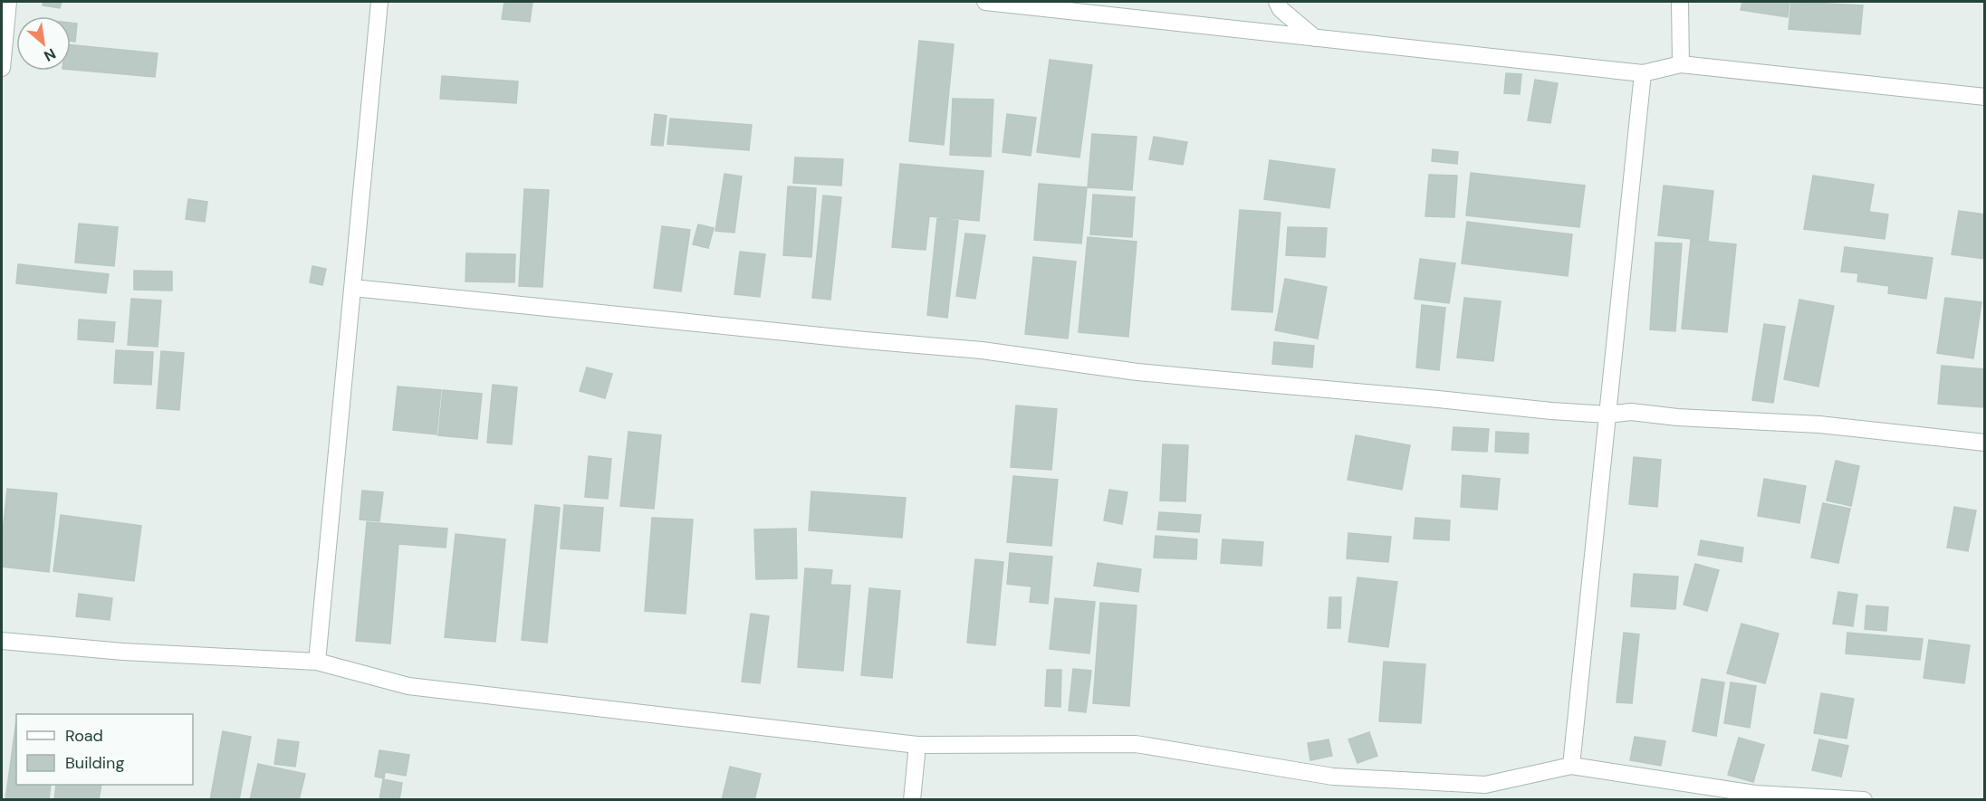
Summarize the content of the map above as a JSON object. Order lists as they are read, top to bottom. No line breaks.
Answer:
{"legend":["Road","Building"],"north":"bottom right"}
